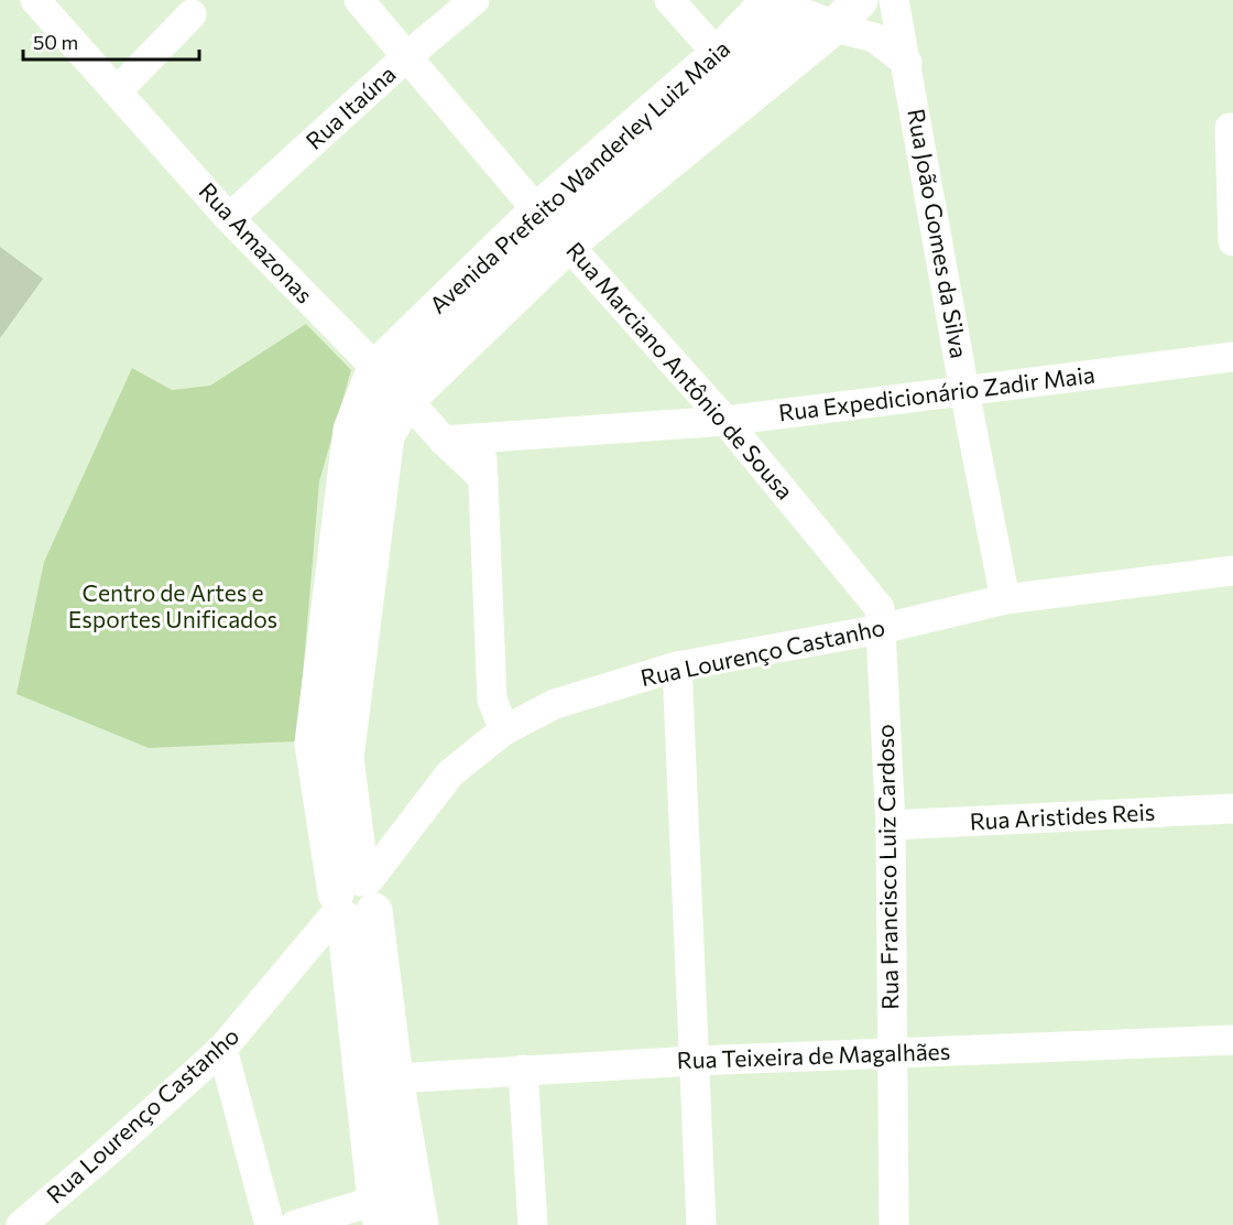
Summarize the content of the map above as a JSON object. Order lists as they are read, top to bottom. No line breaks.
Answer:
{"streets":{"main road":["Avenida Prefeito Wanderley Luiz Maia"],"street":["Rua Itaúna","Rua João Gomes da Silva","Rua Amazonas","Rua Marciano Antônio de Sousa","Rua Expedicionário Zadir Maia","Rua Lourenço Castanho","Rua Aristides Reis","Rua Francisco Luiz Cardoso","Rua Teixeira de Magalhães"]},"crossings":[["Rua Itaúna","Rua Amazonas"],["Rua Itaúna","Rua Marciano Antônio de Sousa"],["Avenida Prefeito Wanderley Luiz Maia","Rua Amazonas"],["Avenida Prefeito Wanderley Luiz Maia","Rua Marciano Antônio de Sousa"],["Avenida Prefeito Wanderley Luiz Maia","Rua Lourenço Castanho"],["Avenida Prefeito Wanderley Luiz Maia","Rua Teixeira de Magalhães"],["Rua João Gomes da Silva","Rua Expedicionário Zadir Maia"],["Rua João Gomes da Silva","Rua Lourenço Castanho"],["Rua Amazonas","Rua Expedicionário Zadir Maia"],["Rua Marciano Antônio de Sousa","Rua Expedicionário Zadir Maia"],["Rua Marciano Antônio de Sousa","Rua Lourenço Castanho"],["Rua Marciano Antônio de Sousa","Rua Francisco Luiz Cardoso"],["Rua Lourenço Castanho","Rua Francisco Luiz Cardoso"],["Rua Aristides Reis","Rua Francisco Luiz Cardoso"],["Rua Francisco Luiz Cardoso","Rua Teixeira de Magalhães"]],"parks":["Centro de Artes e Esportes Unificados"],"scale_bar":"50 m"}
